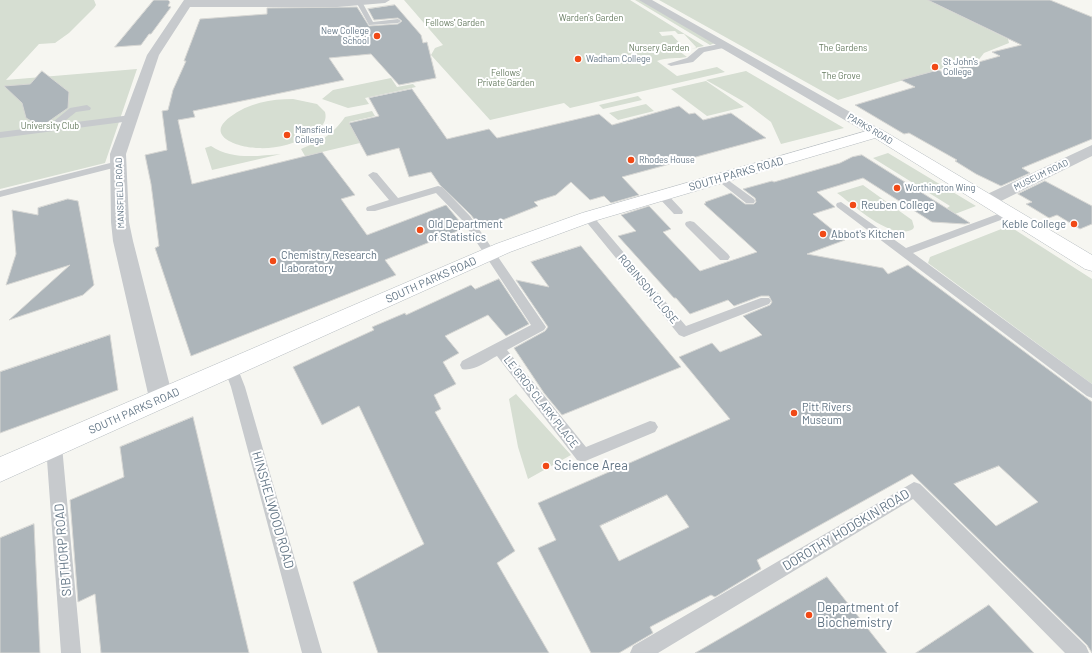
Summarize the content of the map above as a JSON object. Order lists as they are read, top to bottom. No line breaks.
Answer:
{"streets":{"street":["PARKS ROAD","SOUTH PARKS ROAD","MUSEUM ROAD","MANSFIELD ROAD"],"lane":["ROBINSON CLOSE","LE GROS CLARK PLACE","HINSHELWOOD ROAD","DOROTHY HODGKIN ROAD","SIBTHORP ROAD"]},"crossings":[["PARKS ROAD","SOUTH PARKS ROAD"],["PARKS ROAD","MUSEUM ROAD"],["SOUTH PARKS ROAD","MANSFIELD ROAD"],["SOUTH PARKS ROAD","ROBINSON CLOSE"],["SOUTH PARKS ROAD","LE GROS CLARK PLACE"],["SOUTH PARKS ROAD","HINSHELWOOD ROAD"],["SOUTH PARKS ROAD","SIBTHORP ROAD"]],"parks":["Warden's Garden","Fellows' Garden","Nursery Garden","The Gardens","Fellows' Private Garden","The Grove","University Club"],"places":["New College School","Wadham College","St John's College","Mansfield College","Rhodes House","Worthington Wing","Reuben College","Keble College","Old Department of Statistics","Abbot's Kitchen","Chemistry Research Laboratory","Pitt Rivers Museum","Science Area","Department of Biochemistry"]}
